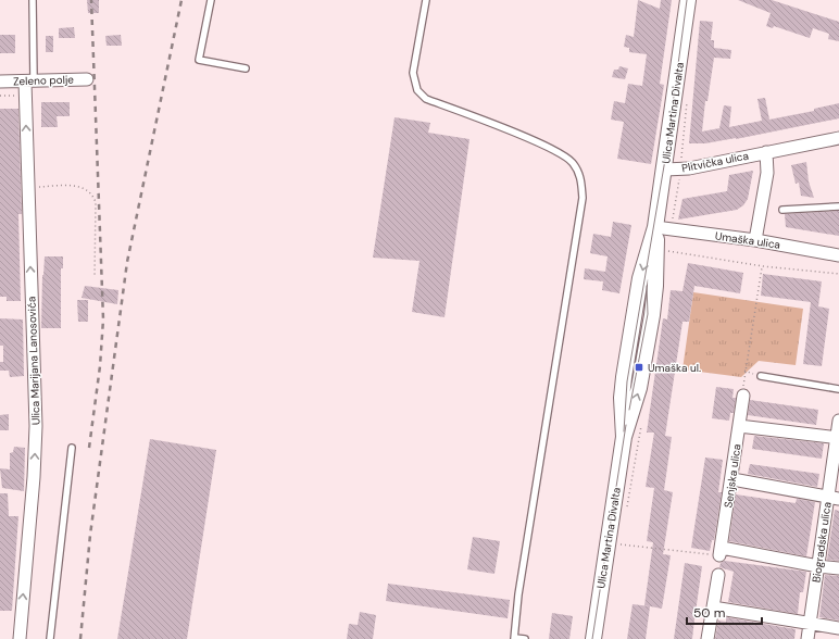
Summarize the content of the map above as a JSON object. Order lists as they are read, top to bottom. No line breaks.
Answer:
{"streets":{"street":["Zeleno polje","Ulica Martina Divalta","Plitvička ulica","Umaška ulica","Ulica Marijana Lanosovića","Senjska ulica","Biogradska ulica"]},"crossings":[["Zeleno polje","Ulica Marijana Lanosovića"],["Ulica Martina Divalta","Plitvička ulica"],["Ulica Martina Divalta","Umaška ulica"]],"one_way":["Ulica Marijana Lanosovića"],"places":{"transit":["Umaška ul."]},"scale_bar":"50 m"}
